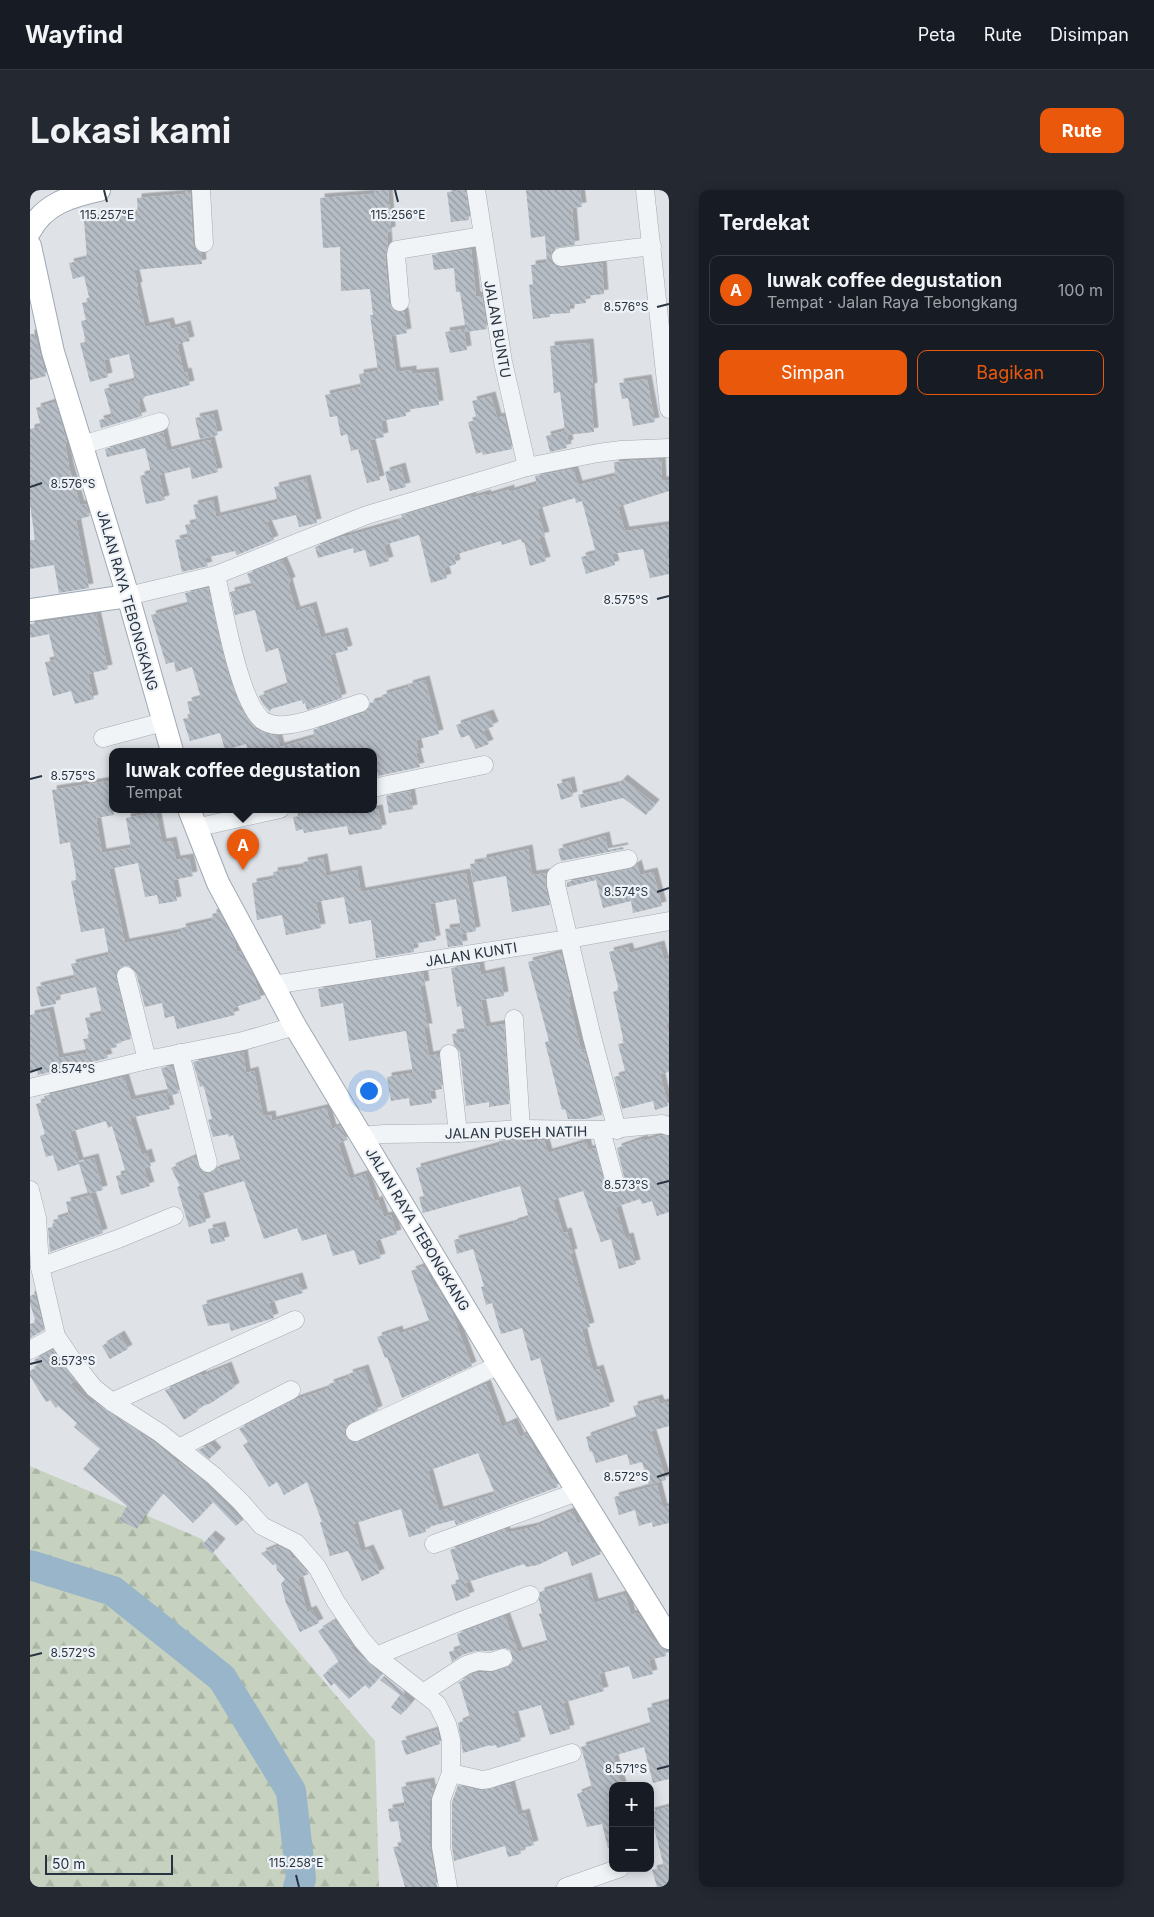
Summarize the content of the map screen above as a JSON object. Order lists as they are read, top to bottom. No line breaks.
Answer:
{"streets":{"main road":["JALAN RAYA TEBONGKANG"],"street":["JALAN BUNTU","JALAN KUNTI","JALAN PUSEH NATIH"]},"crossings":[["JALAN RAYA TEBONGKANG","JALAN KUNTI"],["JALAN RAYA TEBONGKANG","JALAN PUSEH NATIH"]],"scale_bar":"50 m","page":{"header":"Wayfind","nav":["Peta","Rute","Disimpan"],"buttons":["Rute",["Simpan","Bagikan"]],"title":"Lokasi kami","heading":"Terdekat","list":[{"mark":"A","name":"luwak coffee degustation","note":"Tempat · Jalan Raya Tebongkang","value":"100 m"}],"popup":["luwak coffee degustation","Tempat"],"pins":"A","map_buttons":["+","−"],"scale":"50 m"},"coordinates":["115.257°E","115.256°E","8.576°S","8.575°S","8.574°S","8.573°S","8.572°S","8.571°S","115.258°E"]}
